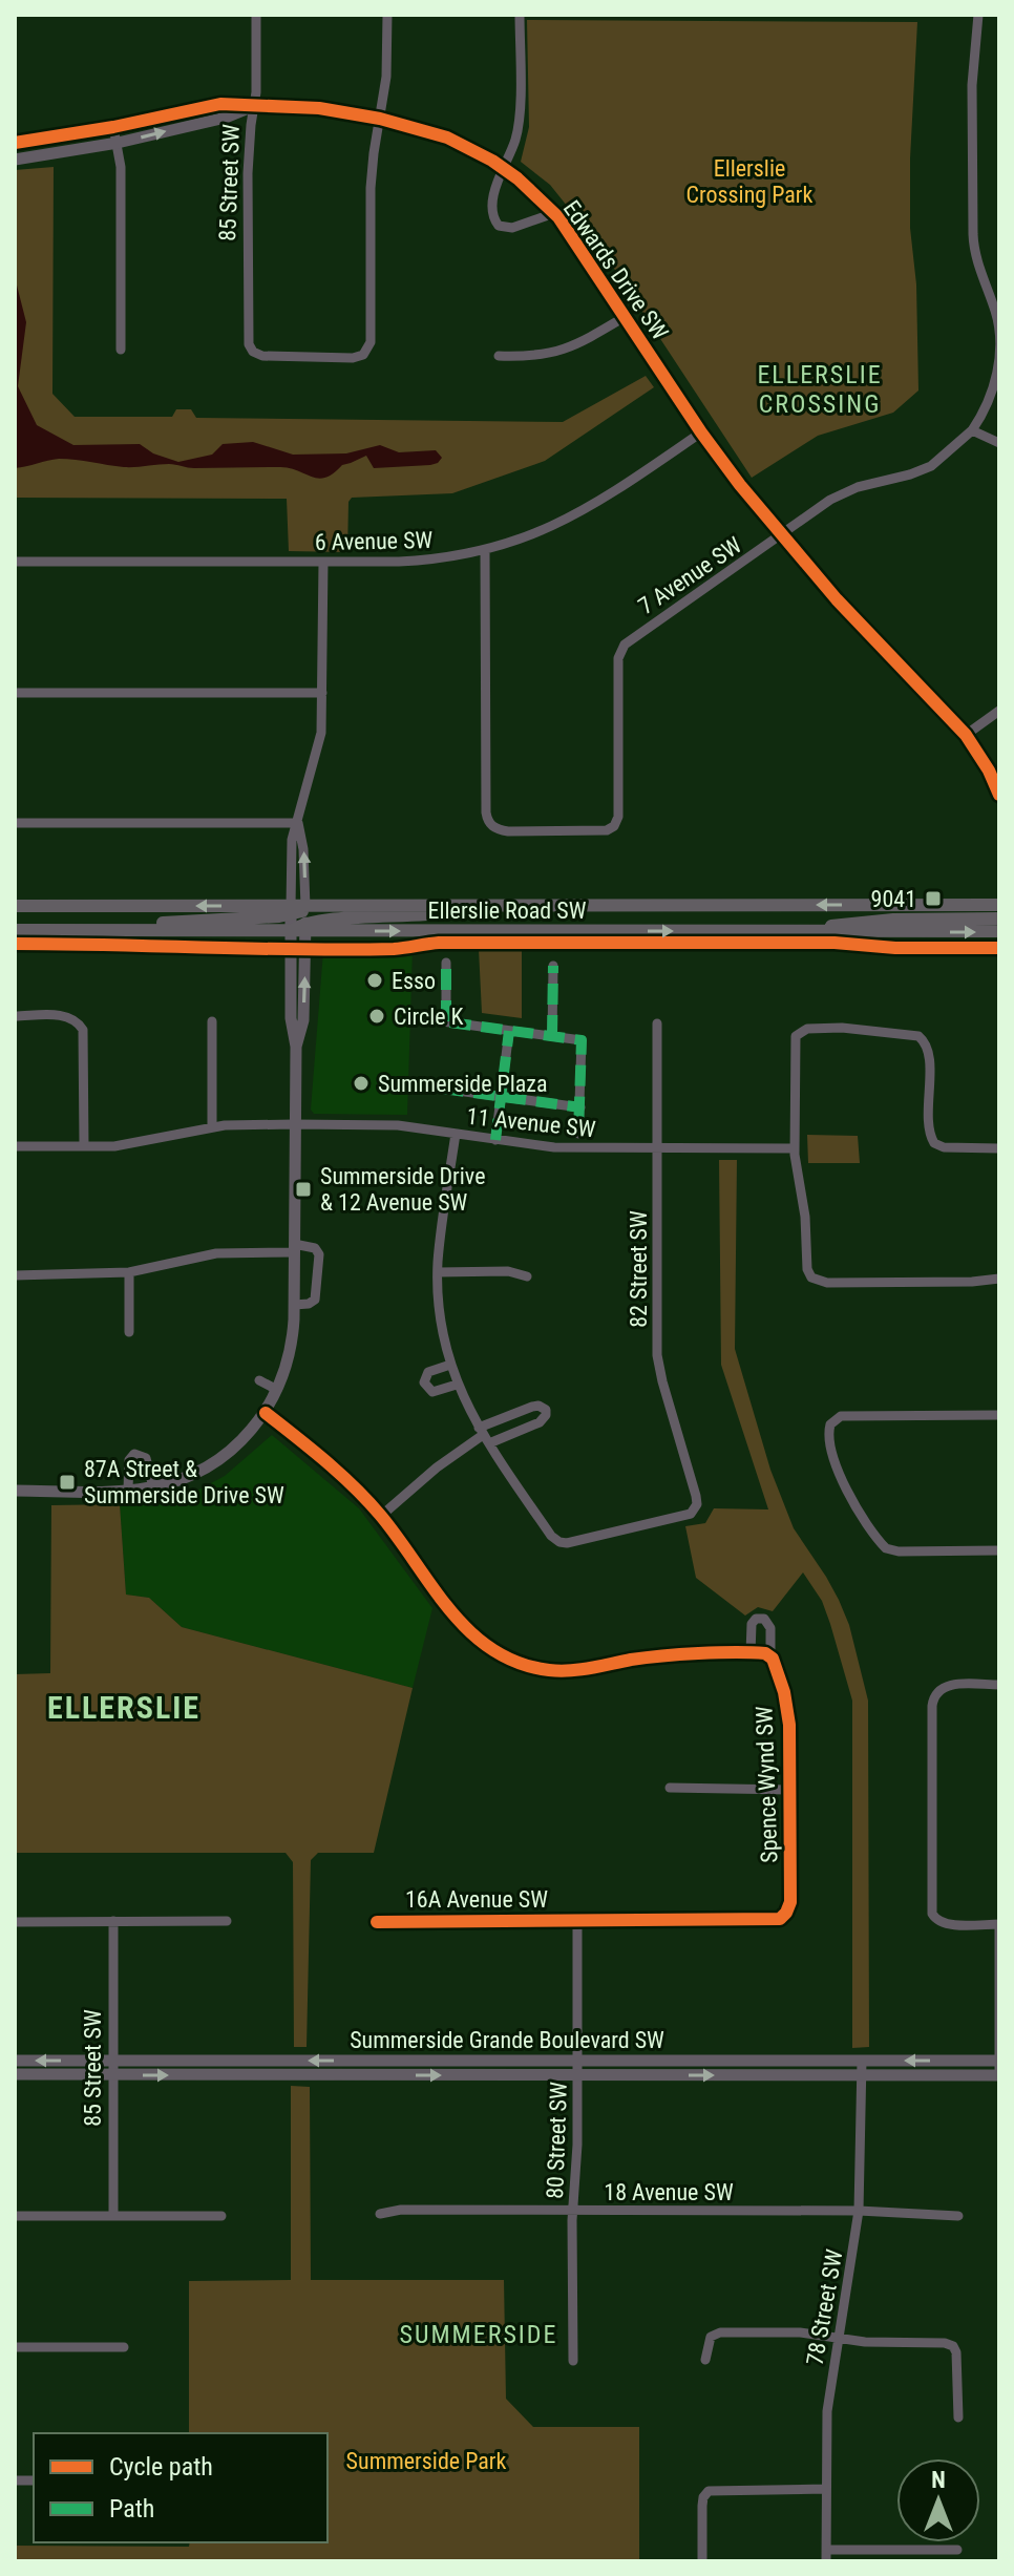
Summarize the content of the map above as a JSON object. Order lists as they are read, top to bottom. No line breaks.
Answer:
{"streets":{"main road":["Ellerslie Road SW"],"street":["85 Street SW","Edwards Drive SW","6 Avenue SW","7 Avenue SW","11 Avenue SW","82 Street SW","Spence Wynd SW","16A Avenue SW","Summerside Grande Boulevard SW","80 Street SW","18 Avenue SW","78 Street SW"]},"crossings":[["85 Street SW","Edwards Drive SW"],["85 Street SW","Summerside Grande Boulevard SW"],["Edwards Drive SW","6 Avenue SW"],["Edwards Drive SW","7 Avenue SW"],["6 Avenue SW","7 Avenue SW"],["11 Avenue SW","82 Street SW"],["Spence Wynd SW","16A Avenue SW"],["Spence Wynd SW","80 Street SW"],["16A Avenue SW","80 Street SW"],["Summerside Grande Boulevard SW","80 Street SW"],["Summerside Grande Boulevard SW","78 Street SW"],["80 Street SW","18 Avenue SW"],["18 Avenue SW","78 Street SW"]],"districts":["ELLERSLIE CROSSING","ELLERSLIE","SUMMERSIDE"],"parks":["Ellerslie Crossing Park","Summerside Park"],"places":{"transit":["9041","Summerside Drive & 12 Avenue SW","87A Street & Summerside Drive SW"],"other":["Esso","Circle K","Summerside Plaza"]},"legend":["Cycle path","Path"],"north":"top"}
